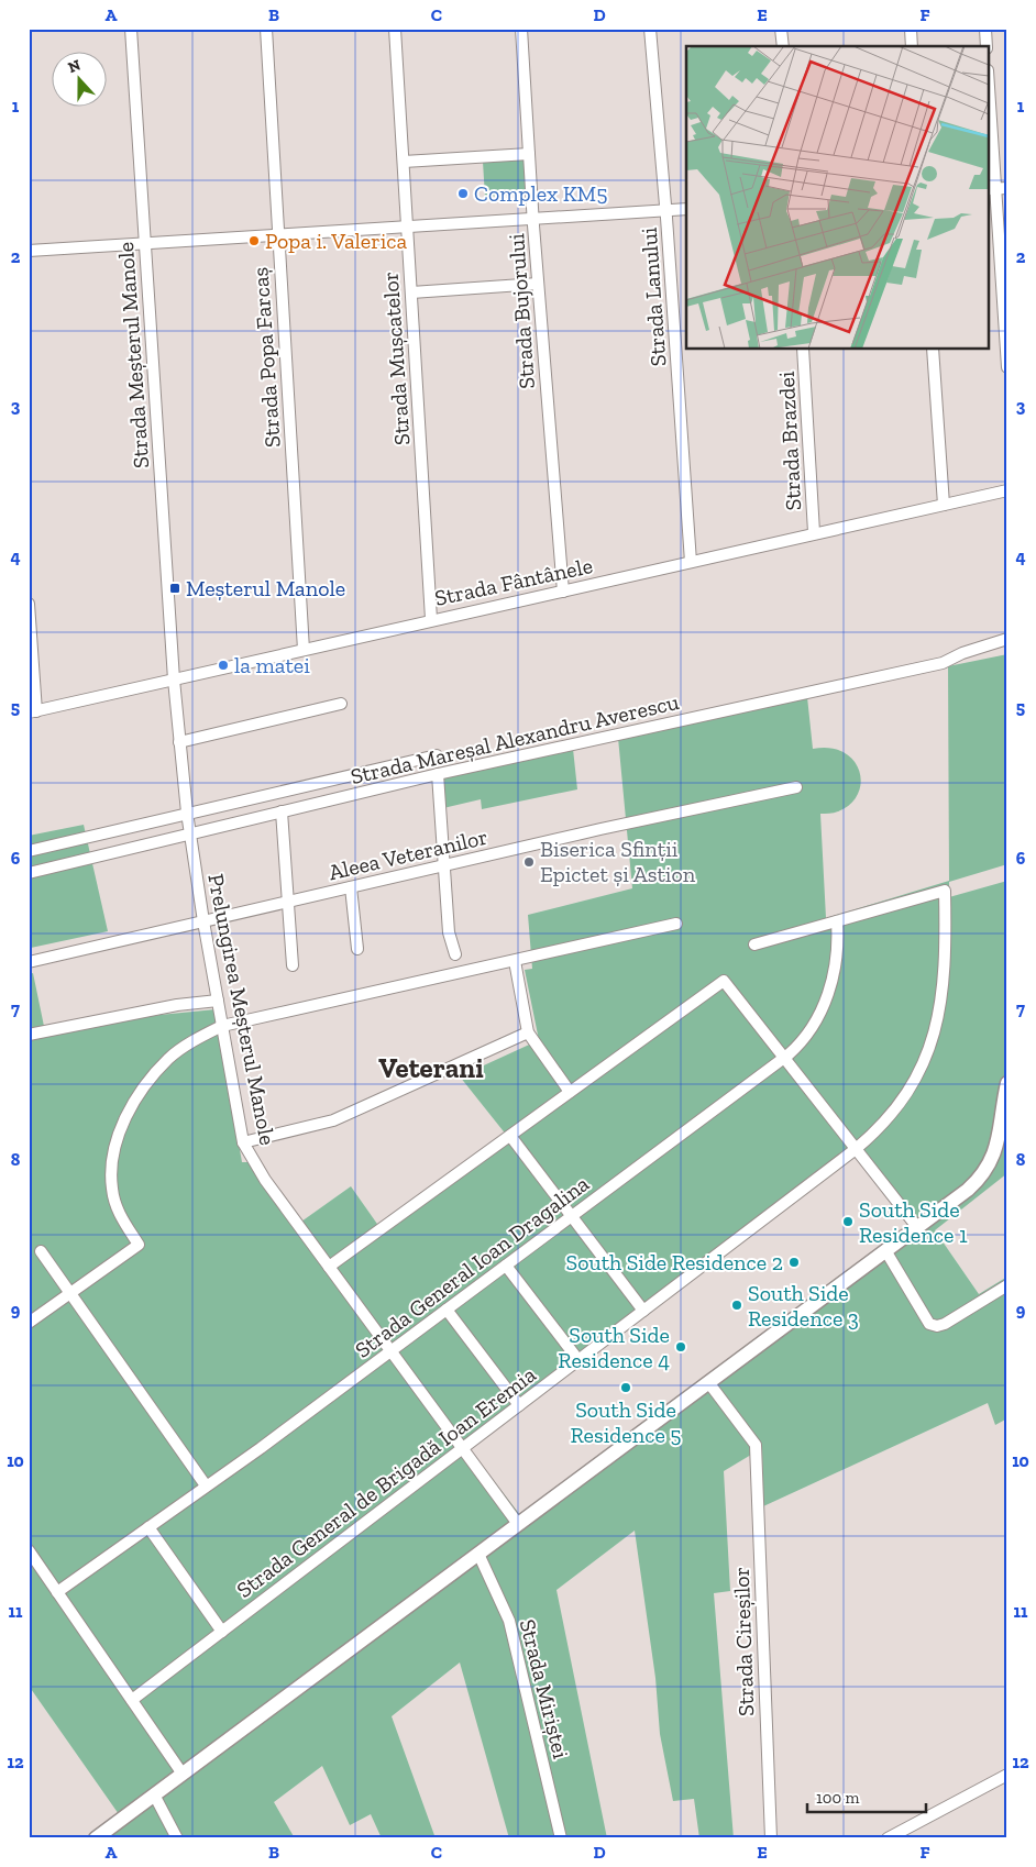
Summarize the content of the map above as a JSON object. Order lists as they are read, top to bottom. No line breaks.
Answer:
{"streets":{"street":["Strada Lanului","Strada Bujorului","Strada Meșterul Manole","Strada Popa Farcaș","Strada Mușcatelor","Strada Brazdei","Strada Fântânele","Strada Mareșal Alexandru Averescu","Aleea Veteranilor","Prelungirea Meșterul Manole","Strada General Ioan Dragalina","Strada General de Brigadă Ioan Eremia","Strada Cireșilor","Strada Miriștei"]},"crossings":[["Strada Lanului","Strada Fântânele"],["Strada Bujorului","Strada Fântânele"],["Strada Meșterul Manole","Strada Fântânele"],["Strada Meșterul Manole","Prelungirea Meșterul Manole"],["Strada Popa Farcaș","Strada Fântânele"],["Strada Mușcatelor","Strada Fântânele"],["Strada Brazdei","Strada Fântânele"],["Strada Fântânele","Prelungirea Meșterul Manole"],["Strada Mareșal Alexandru Averescu","Prelungirea Meșterul Manole"],["Aleea Veteranilor","Prelungirea Meșterul Manole"],["Prelungirea Meșterul Manole","Strada General Ioan Dragalina"],["Prelungirea Meșterul Manole","Strada General de Brigadă Ioan Eremia"],["Strada General Ioan Dragalina","Strada General de Brigadă Ioan Eremia"]],"districts":["Veterani"],"places":{"other":["Complex KM5","Popa i. Valerica","la matei","Biserica Sfinții Epictet și Astion","South Side Residence 1","South Side Residence 2","South Side Residence 3","South Side Residence 4","South Side Residence 5"],"transit":["Meșterul Manole"]},"scale_bar":"100 m","north":"top","grid":{"columns":["A","B","C","D","E","F"],"rows":["1","2","3","4","5","6","7","8","9","10","11","12"]}}
